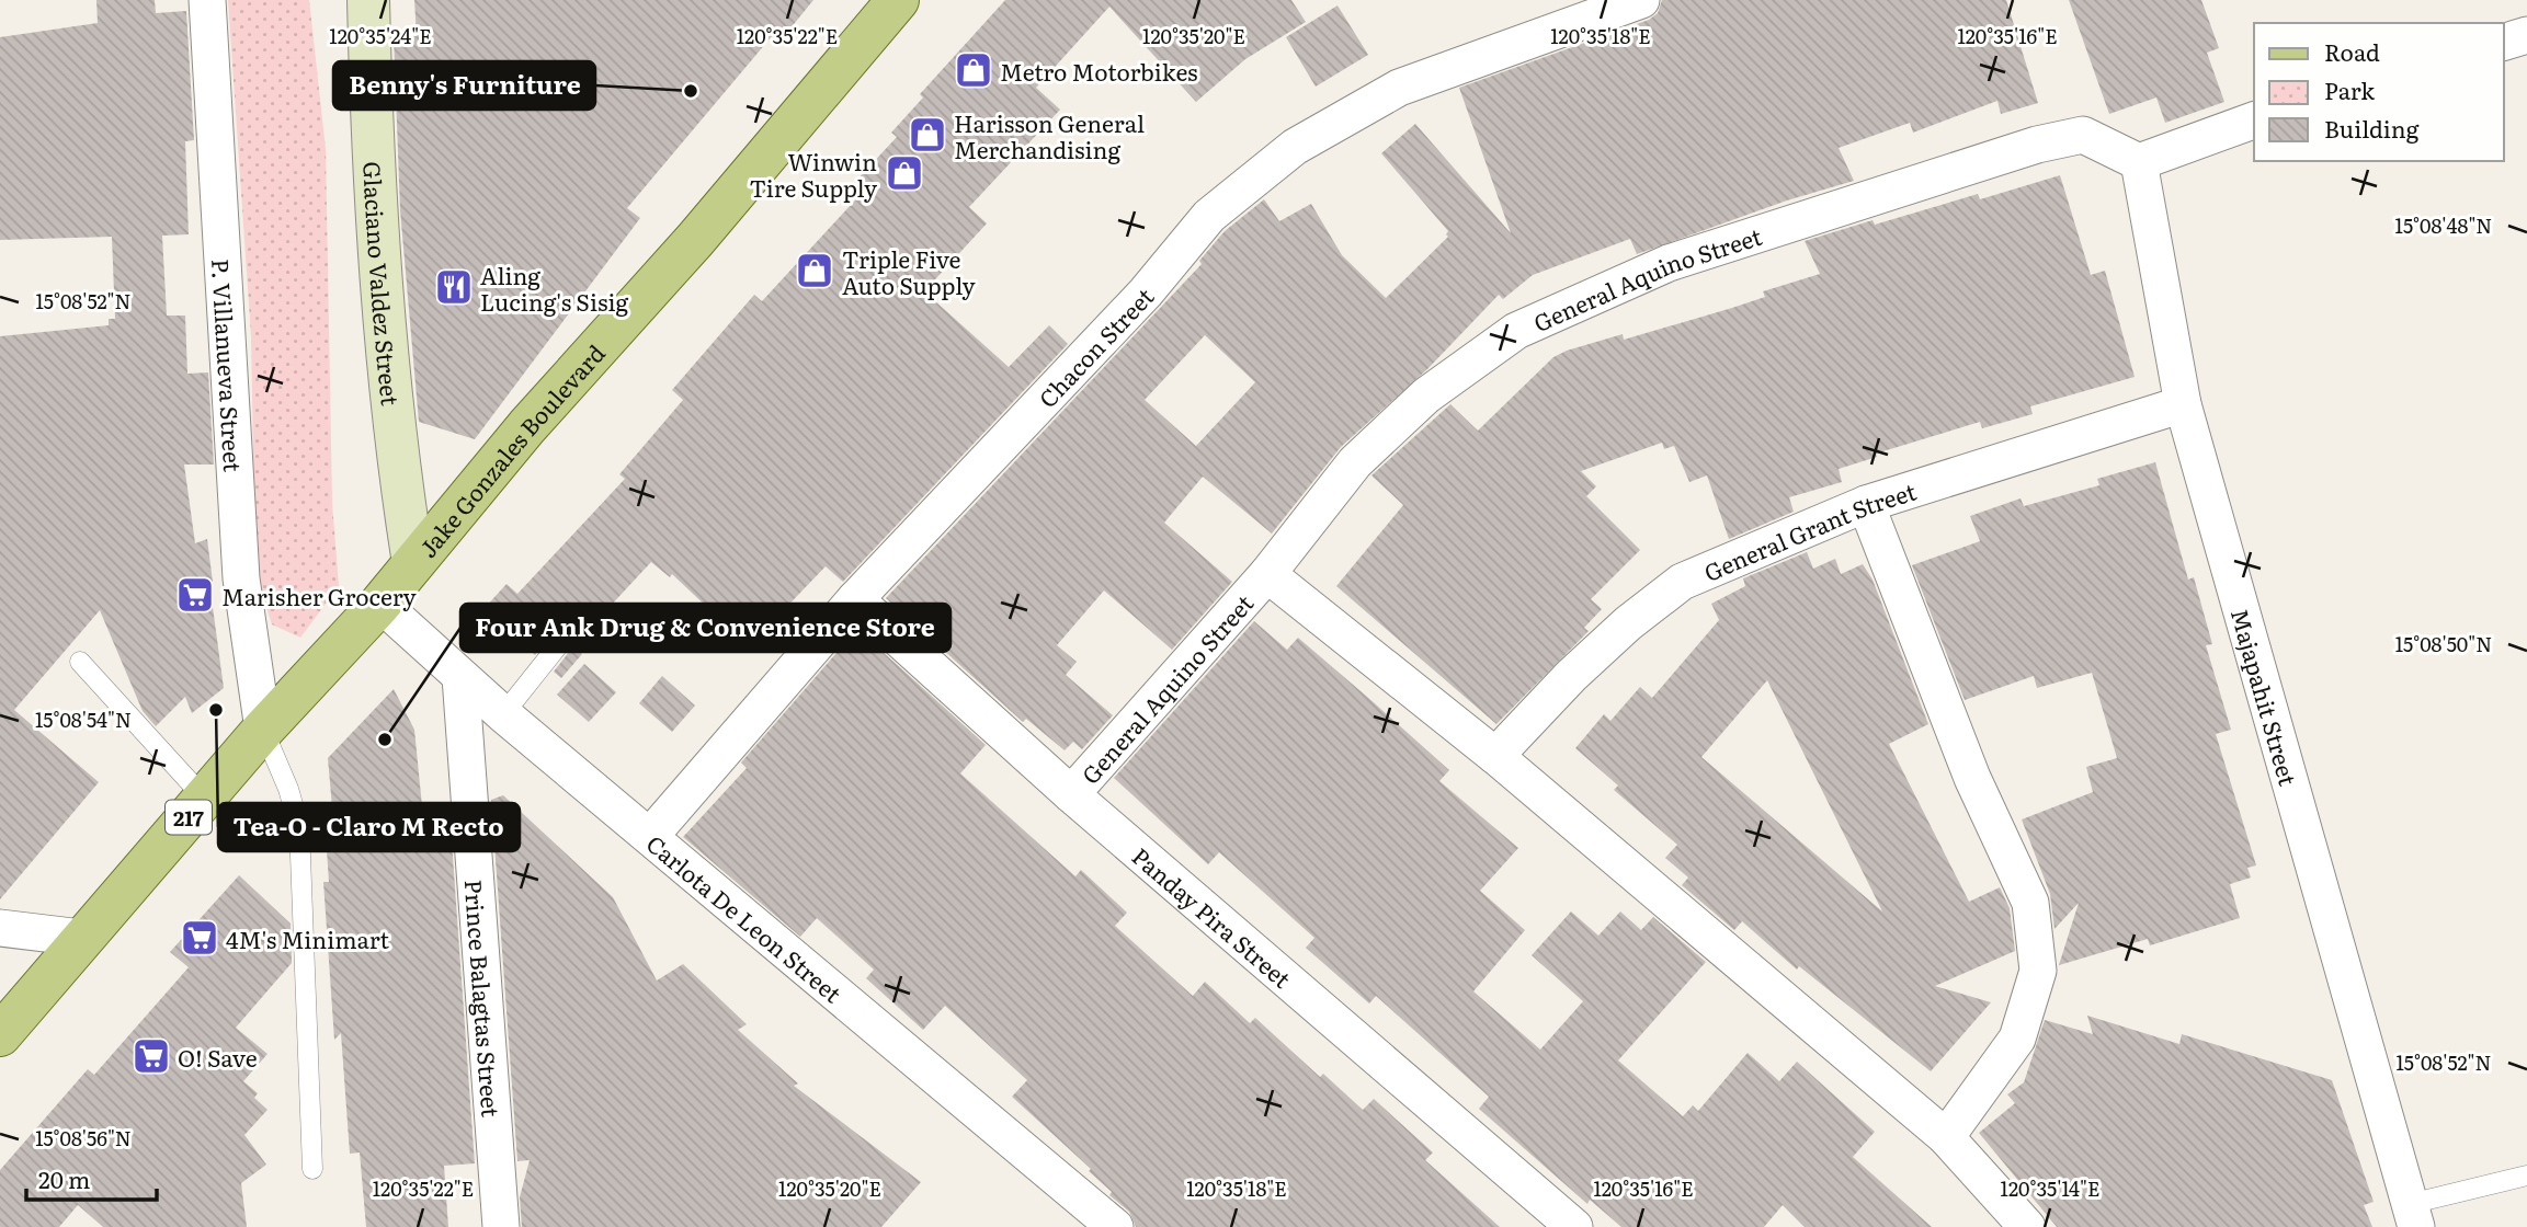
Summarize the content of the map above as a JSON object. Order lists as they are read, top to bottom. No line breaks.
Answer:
{"streets":{"main road":["Jake Gonzales Boulevard","217"],"street":["General Aquino Street","Glaciano Valdez Street","Chacon Street","P. Villanueva Street","General Grant Street","Majapahit Street","Carlota De Leon Street","Panday Pira Street","Prince Balagtas Street"]},"crossings":[["General Aquino Street","Majapahit Street"],["General Aquino Street","Panday Pira Street"],["Glaciano Valdez Street","Jake Gonzales Boulevard"],["Chacon Street","Carlota De Leon Street"],["Chacon Street","Panday Pira Street"],["P. Villanueva Street","Jake Gonzales Boulevard"],["Jake Gonzales Boulevard","Carlota De Leon Street"],["General Grant Street","Majapahit Street"],["Carlota De Leon Street","Prince Balagtas Street"]],"places":{"shop":["Metro Motorbikes","Harisson General Merchandising","Winwin Tire Supply","Triple Five Auto Supply"],"other":["Benny's Furniture","Tea-O - Claro M Recto","Four Ank Drug & Convenience Store"],"restaurant":["Aling Lucing's Sisig"],"supermarket":["Marisher Grocery","4M's Minimart","O! Save"]},"legend":["Road","Park","Building"],"scale_bar":"20 m","coordinates":["120°35'24\"E","120°35'22\"E","120°35'20\"E","120°35'18\"E","120°35'16\"E","15°08'48\"N","15°08'52\"N","15°08'50\"N","15°08'54\"N","15°08'56\"N","120°35'14\"E"]}
